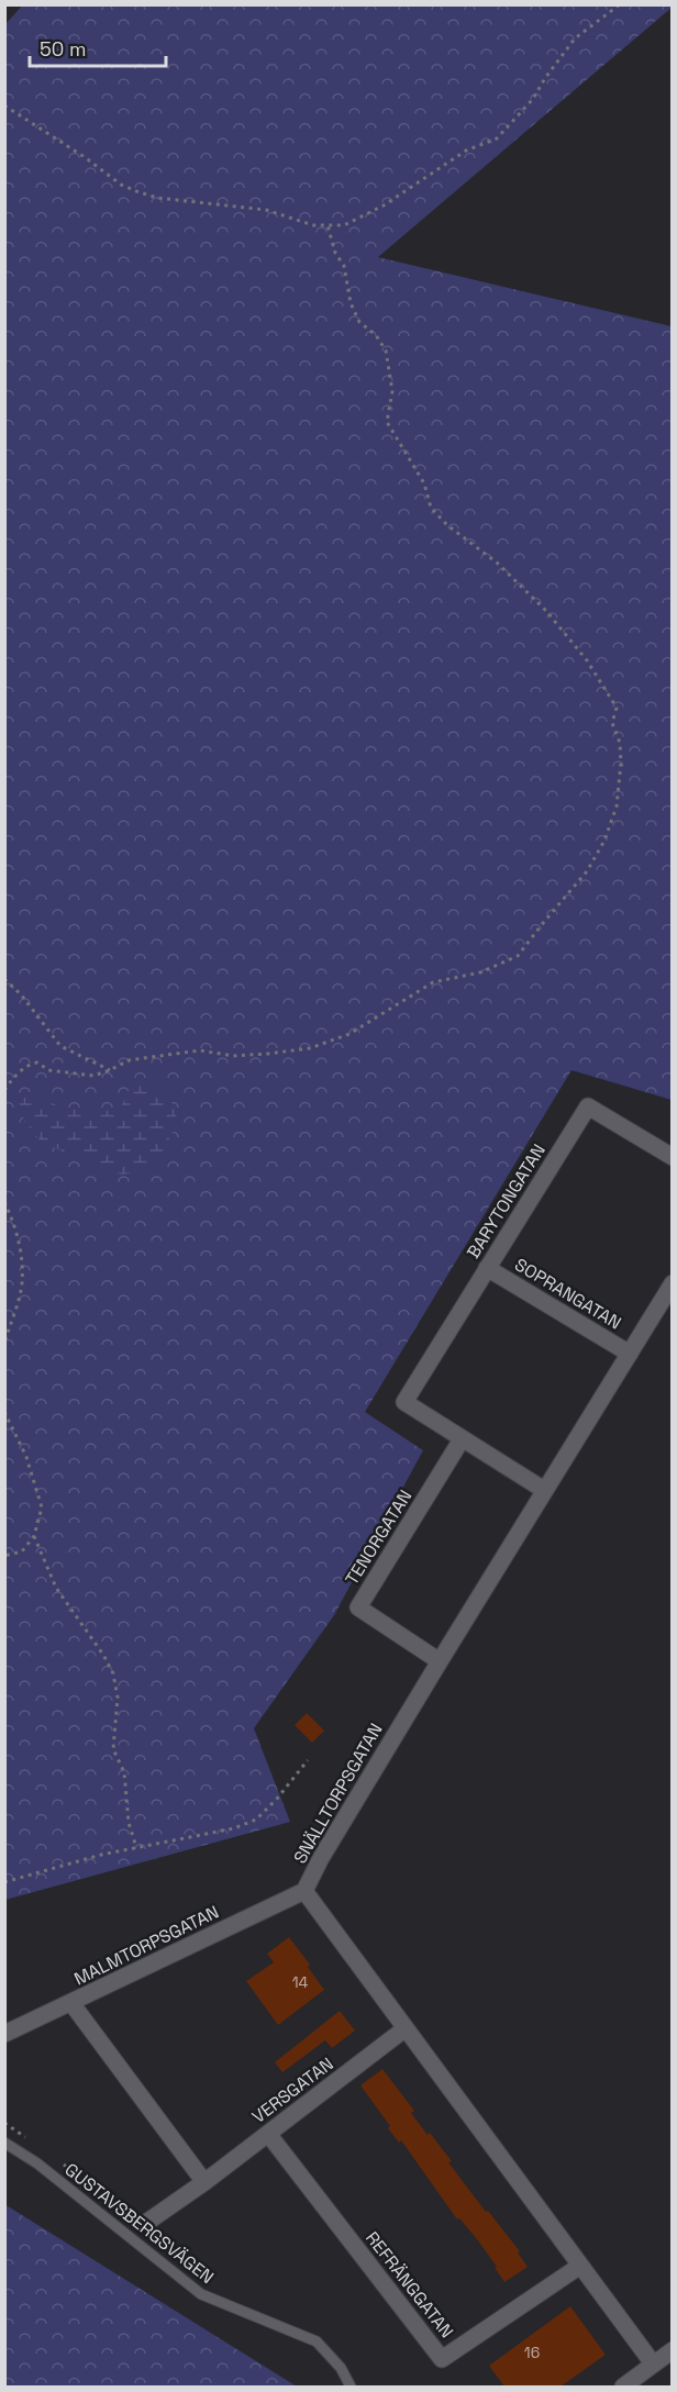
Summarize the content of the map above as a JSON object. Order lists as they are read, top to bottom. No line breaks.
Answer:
{"streets":{"street":["BARYTONGATAN","SOPRANGATAN","TENORGATAN","SNÄLLTORPSGATAN","MALMTORPSGATAN","VERSGATAN","REFRÄNGGATAN"],"lane":["GUSTAVSBERGSVÄGEN"]},"crossings":[["BARYTONGATAN","SOPRANGATAN"],["BARYTONGATAN","TENORGATAN"],["SOPRANGATAN","SNÄLLTORPSGATAN"],["TENORGATAN","SNÄLLTORPSGATAN"],["SNÄLLTORPSGATAN","MALMTORPSGATAN"],["SNÄLLTORPSGATAN","VERSGATAN"],["SNÄLLTORPSGATAN","REFRÄNGGATAN"],["VERSGATAN","REFRÄNGGATAN"]],"house_numbers":["14","16"],"scale_bar":"50 m"}
